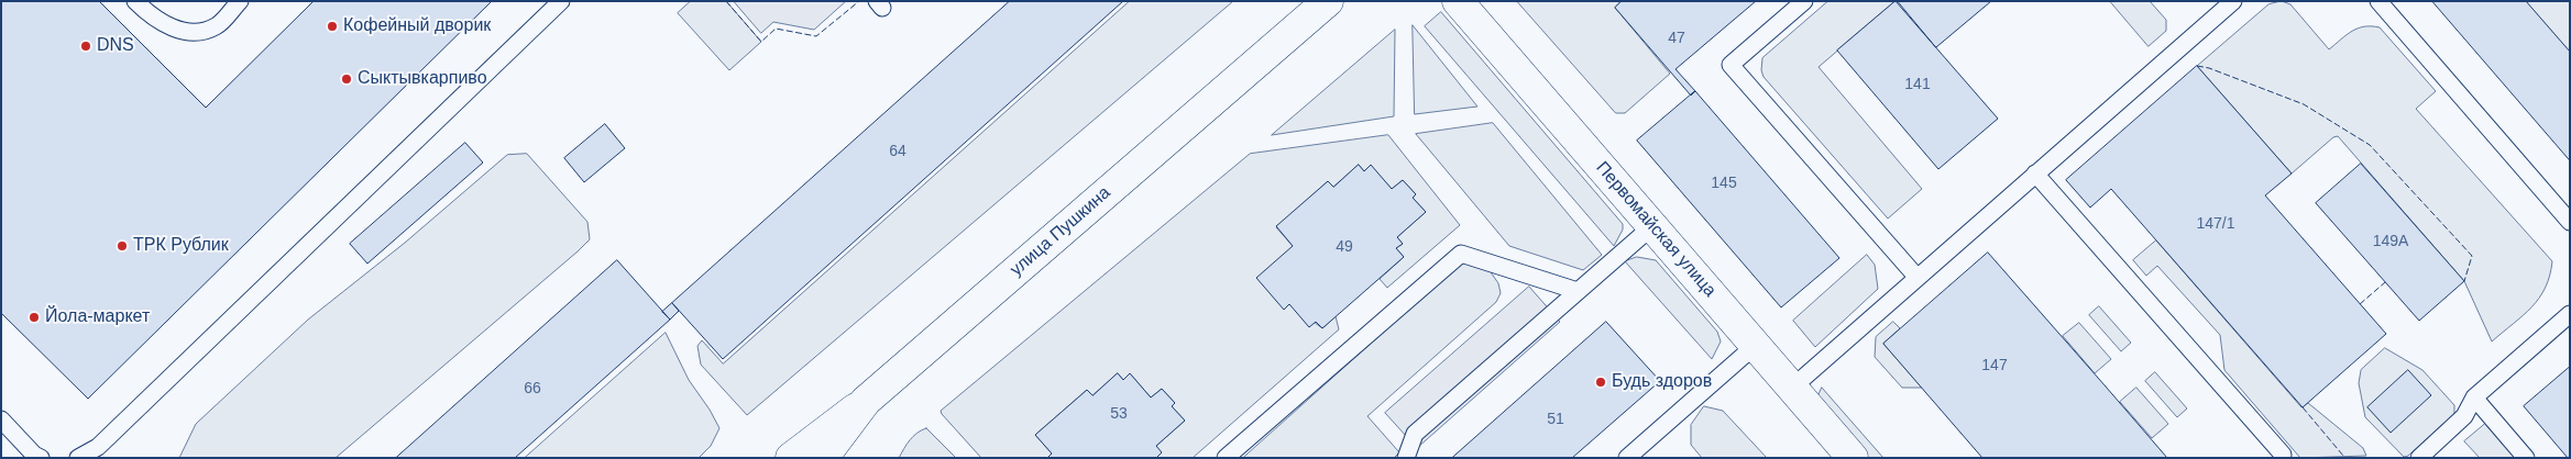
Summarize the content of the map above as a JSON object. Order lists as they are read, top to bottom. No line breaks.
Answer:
{"streets":{"street":["Первомайская улица","улица Пушкина"]},"places":["Кофейный дворик","DNS","Сыктывкарпиво","ТРК Рублик","Йола-маркет","Будь здоров"],"house_numbers":["47","141","64","145","147/1","149А","49","147","66","53","51"]}
